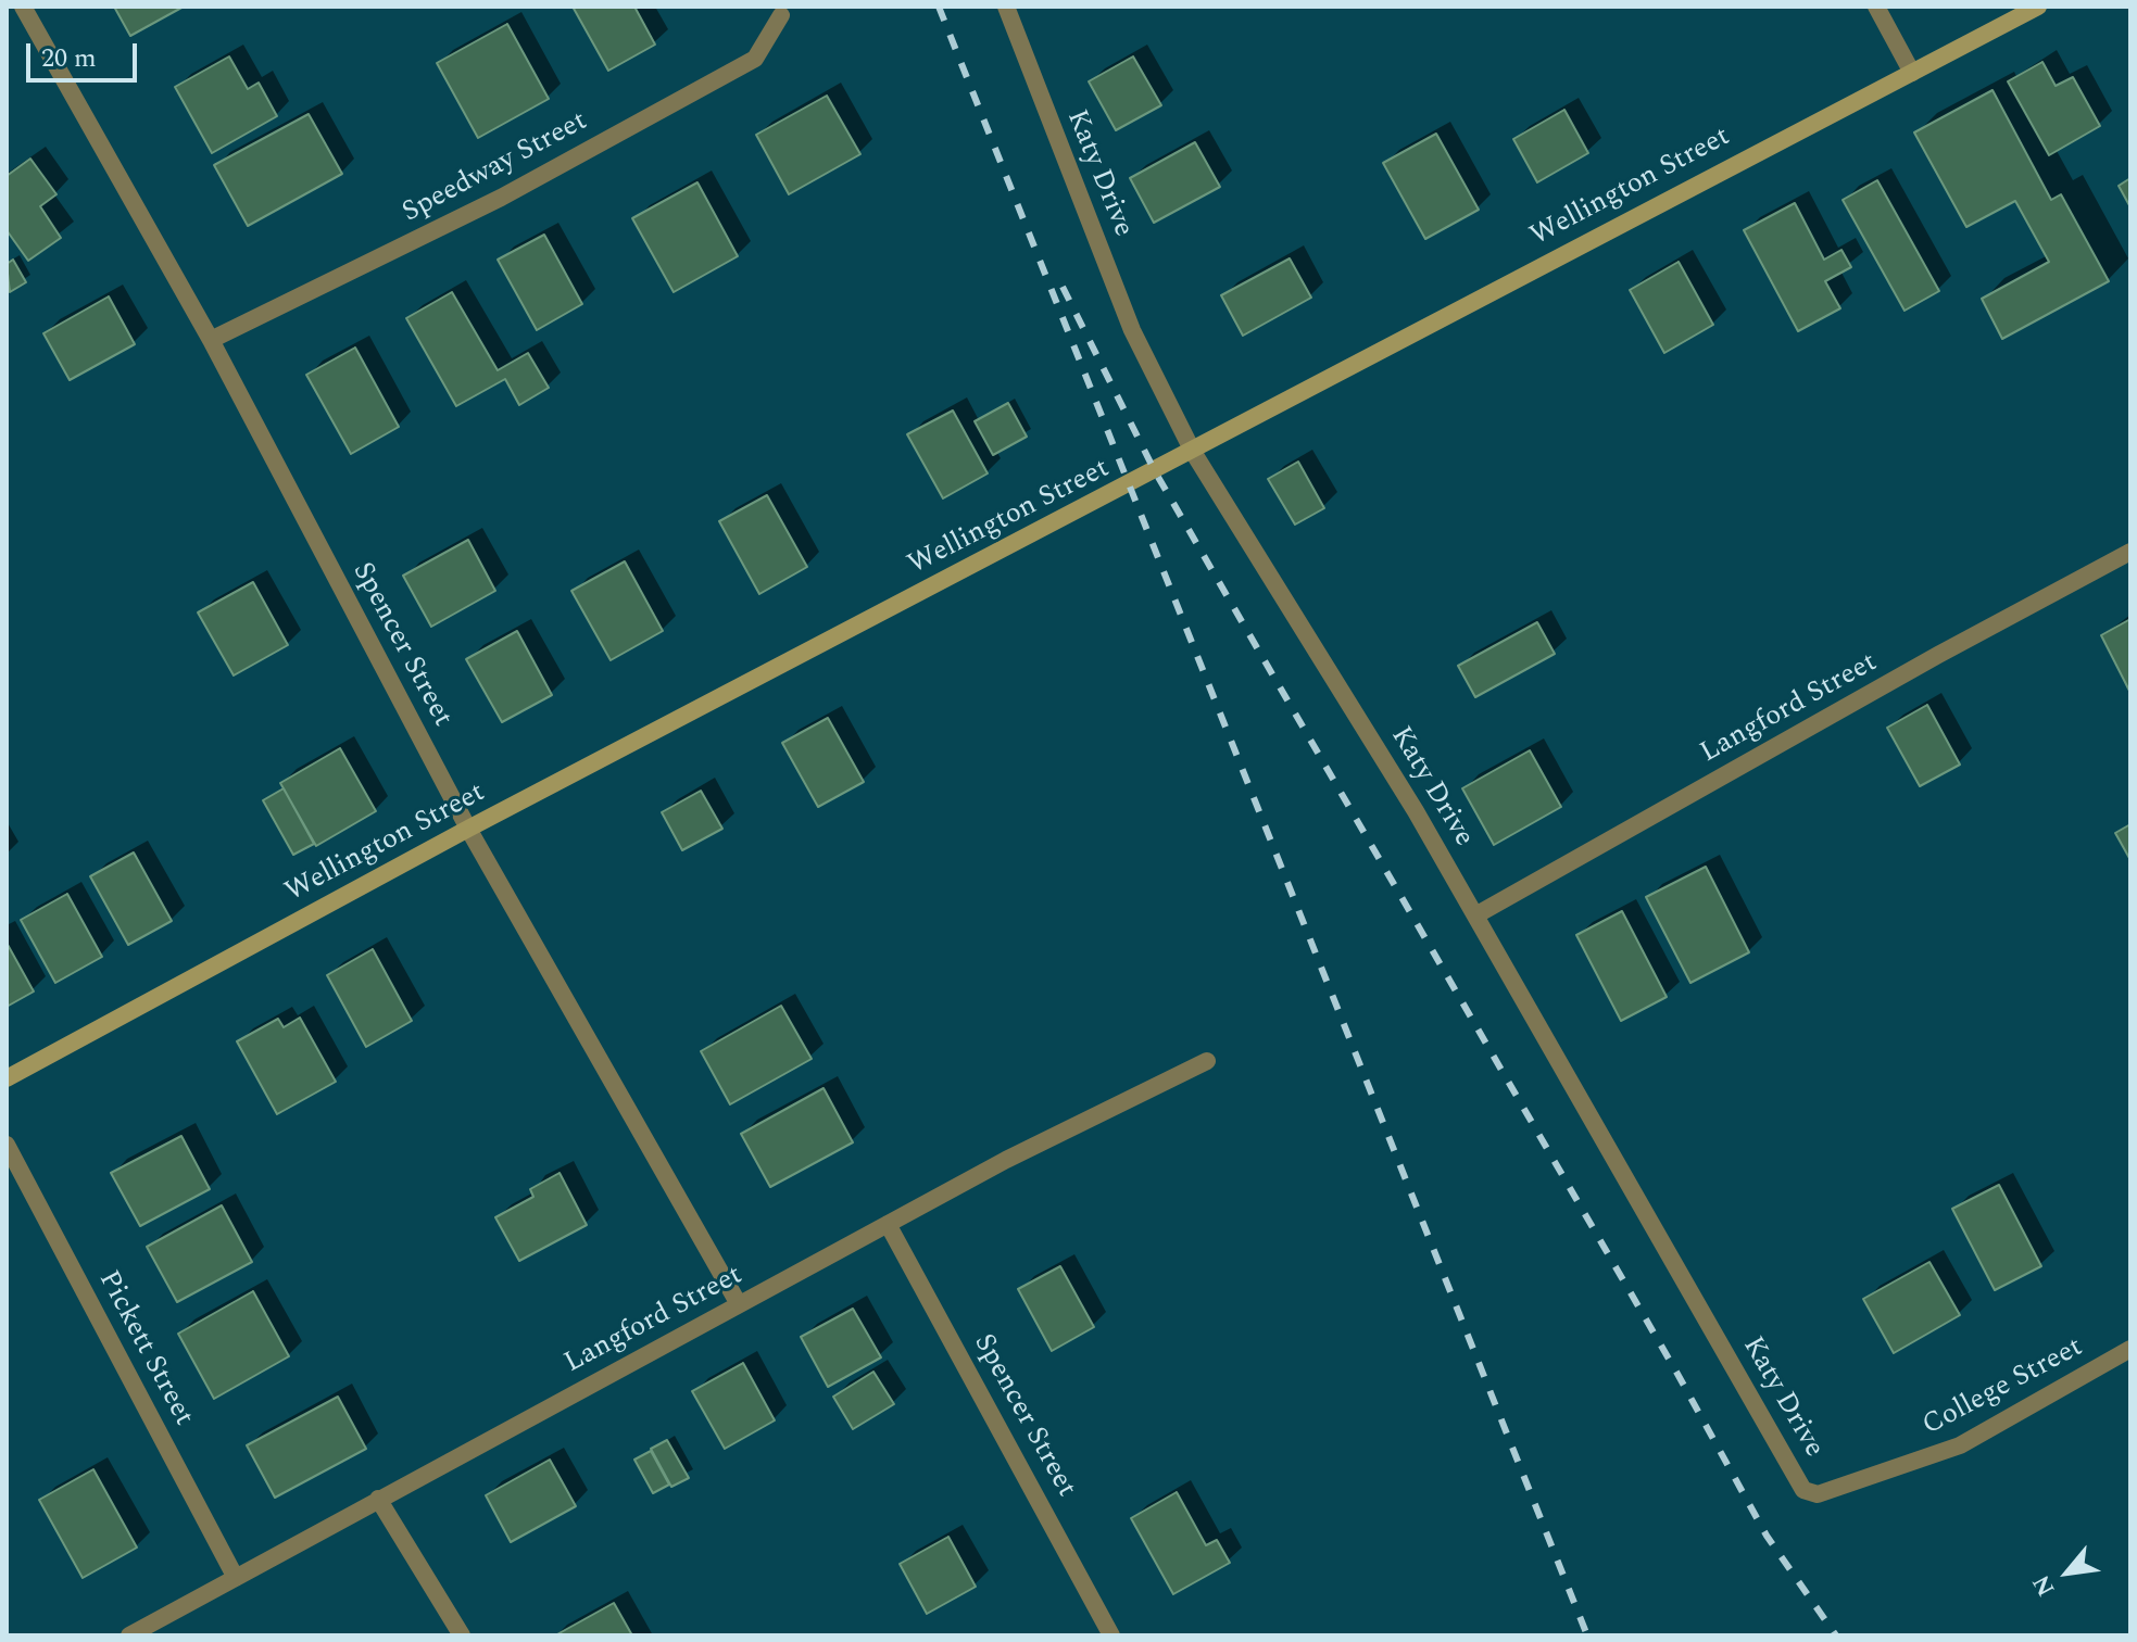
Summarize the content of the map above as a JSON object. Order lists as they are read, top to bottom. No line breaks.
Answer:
{"streets":{"street":["Speedway Street","Katy Drive","Wellington Street","Spencer Street","Langford Street","Pickett Street","College Street"]},"crossings":[["Speedway Street","Spencer Street"],["Katy Drive","Wellington Street"],["Katy Drive","Langford Street"],["Katy Drive","College Street"],["Wellington Street","Spencer Street"],["Spencer Street","Langford Street"],["Langford Street","Pickett Street"]],"scale_bar":"20 m","north":"bottom left"}
